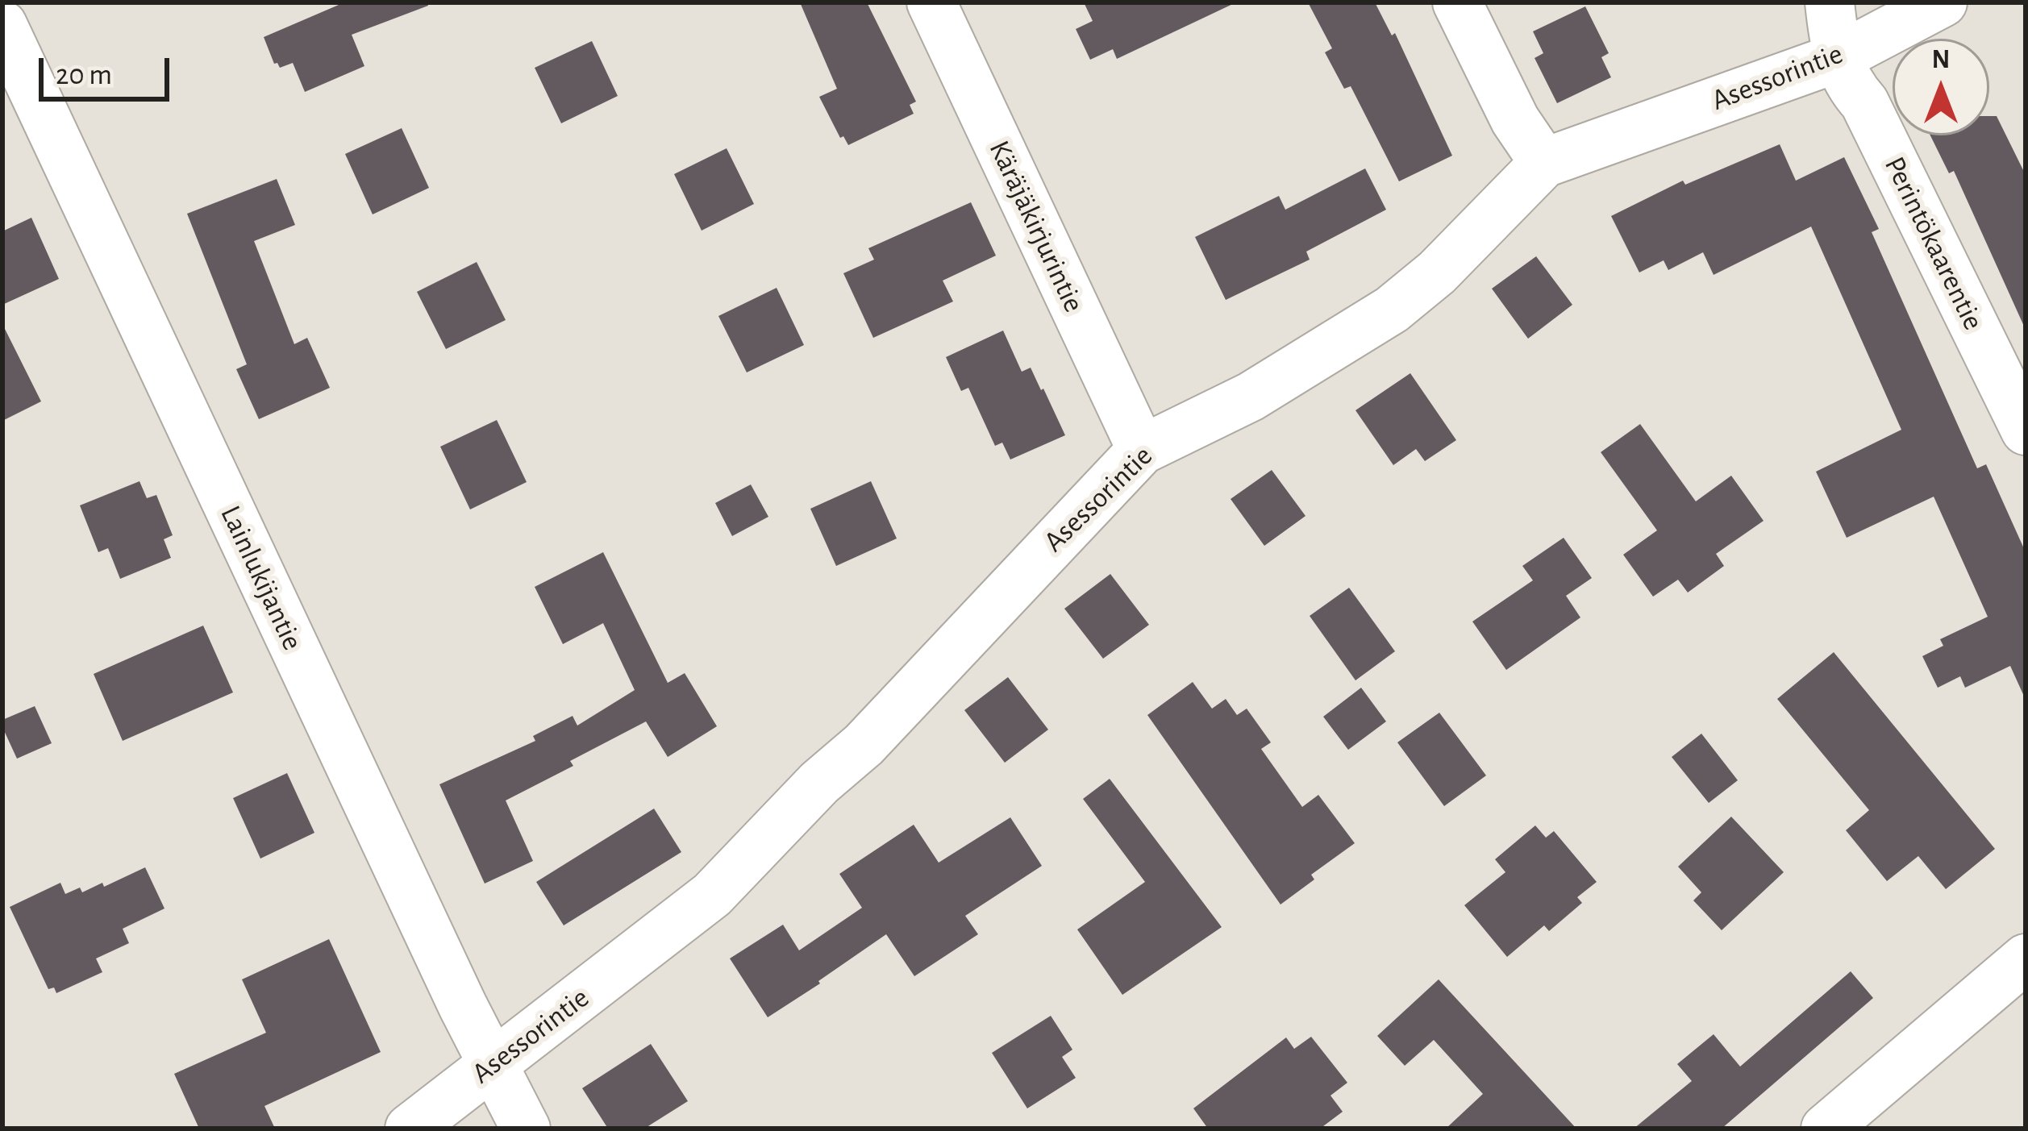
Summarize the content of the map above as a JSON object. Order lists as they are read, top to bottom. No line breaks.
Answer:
{"streets":{"street":["Asessorintie","Käräjäkirjurintie","Perintökaarentie","Lainlukijantie"]},"crossings":[["Asessorintie","Käräjäkirjurintie"],["Asessorintie","Perintökaarentie"],["Asessorintie","Lainlukijantie"]],"scale_bar":"20 m","north":"top"}
